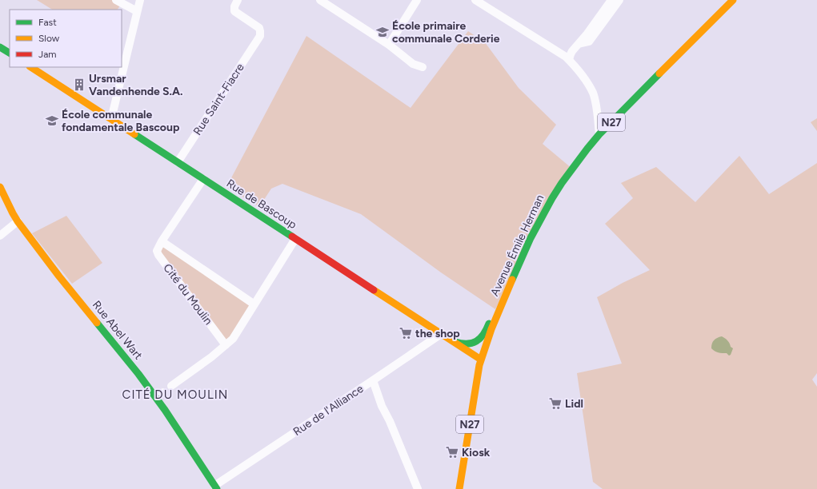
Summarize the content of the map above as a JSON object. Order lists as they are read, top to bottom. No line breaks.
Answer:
{"streets":{"main road":["N27","Rue de Bascoup","Avenue Émile Herman","Rue Abel Wart"],"street":["Rue Saint-Fiacre","Cité du Moulin","Rue de l'Alliance"]},"crossings":[["Rue Saint-Fiacre","Rue de Bascoup"],["Rue de Bascoup","Avenue Émile Herman"],["Rue de Bascoup","Cité du Moulin"],["Rue de Bascoup","Rue de l'Alliance"],["Rue Abel Wart","Rue de l'Alliance"]],"districts":["CITÉ DU MOULIN"],"places":{"school or university":["École primaire communale Corderie","École communale fondamentale Bascoup"],"building":["Ursmar Vandenhende S.A."],"supermarket":["the shop","Lidl","Kiosk"]},"legend":["Fast","Slow","Jam"]}
